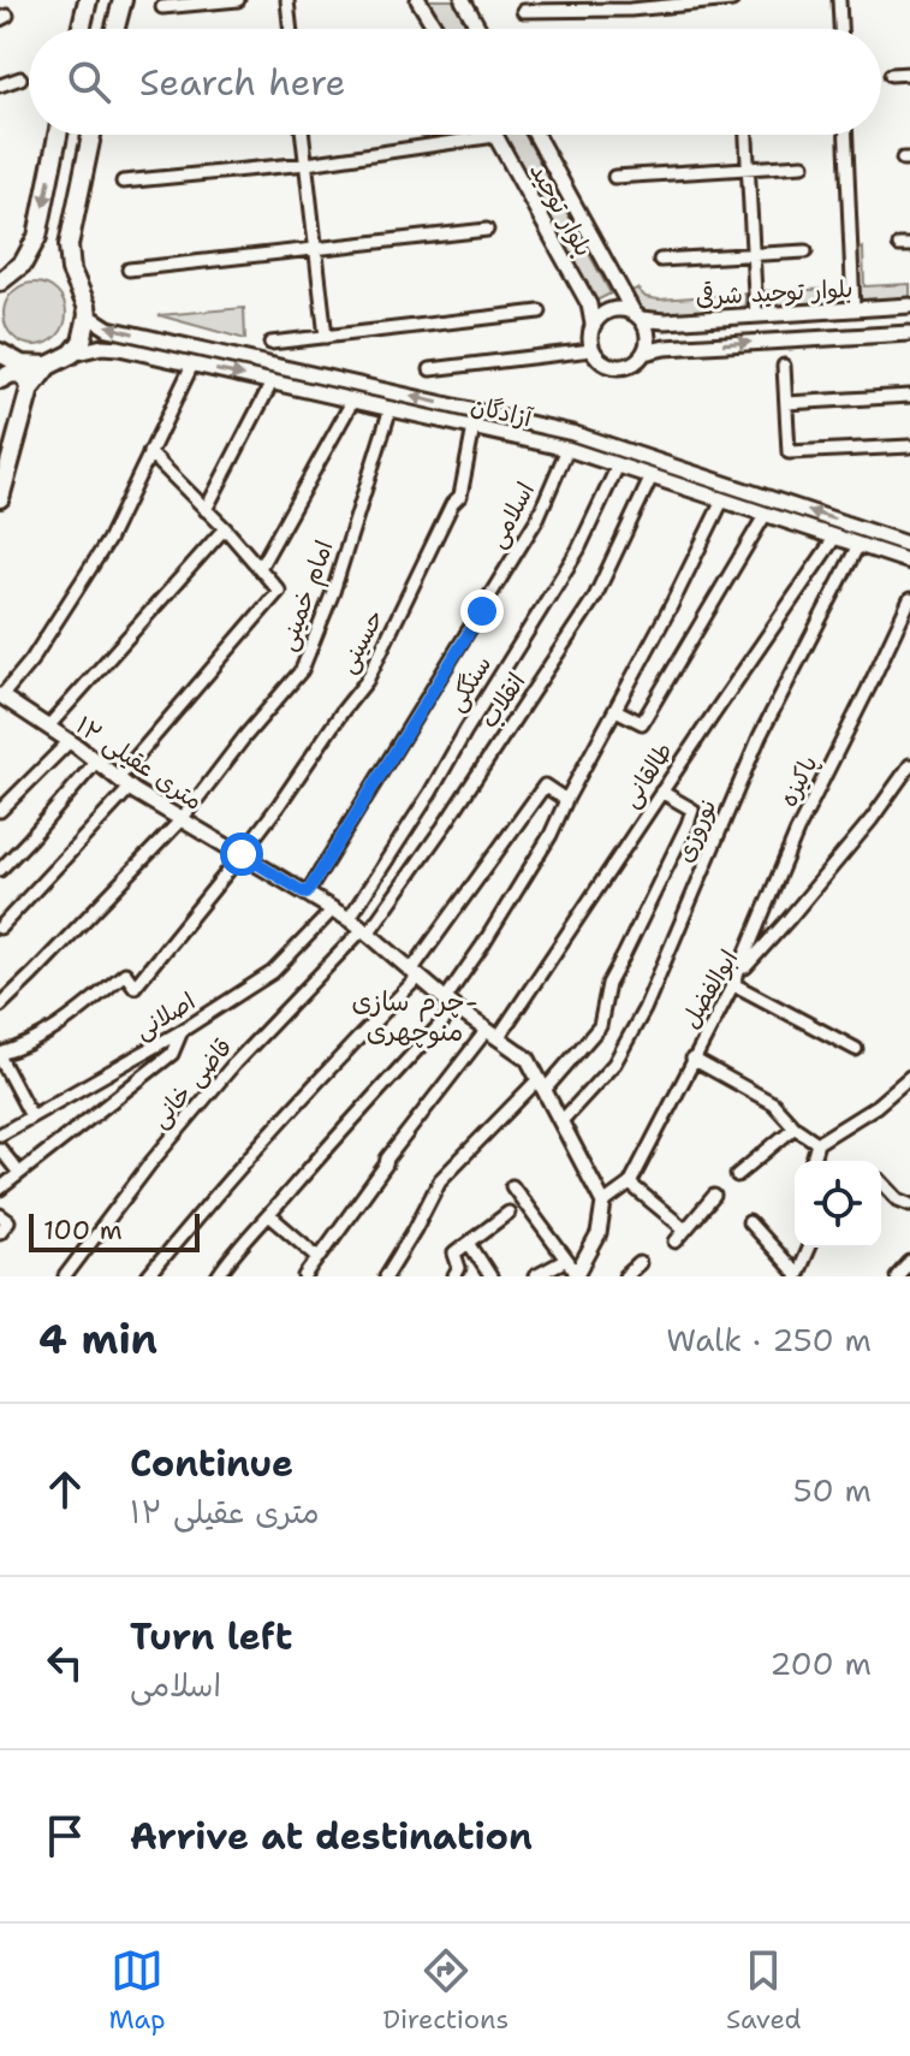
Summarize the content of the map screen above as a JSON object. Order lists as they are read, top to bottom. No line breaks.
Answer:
{"streets":{"street":["بلوار توحید","بلوار توحید شرقی","آزادگان","اسلامی","امام خمینی","حسینی","سنگکی","انقلاب","۱۲ متری عقیلی","طالقانی","پاکیزه","نوروزی","ابوالفضل","اصلانی","قاضی خانی"]},"crossings":[["بلوار توحید","بلوار توحید شرقی"],["آزادگان","اسلامی"],["آزادگان","امام خمینی"],["آزادگان","حسینی"],["آزادگان","سنگکی"],["آزادگان","انقلاب"],["آزادگان","طالقانی"],["آزادگان","نوروزی"],["اسلامی","۱۲ متری عقیلی"],["امام خمینی","۱۲ متری عقیلی"],["حسینی","۱۲ متری عقیلی"],["سنگکی","۱۲ متری عقیلی"],["انقلاب","۱۲ متری عقیلی"],["انقلاب","قاضی خانی"],["۱۲ متری عقیلی","طالقانی"],["۱۲ متری عقیلی","نوروزی"],["۱۲ متری عقیلی","ابوالفضل"],["۱۲ متری عقیلی","اصلانی"],["۱۲ متری عقیلی","قاضی خانی"],["پاکیزه","ابوالفضل"]],"districts":["چرم سازی- منوچهری"],"scale_bar":"100 m","page":{"search":"Search here","scale":"100 m","heading":["4 min","Walk · 250 m"],"list":[["Continue","۱۲ متری عقیلی","50 m"],["Turn left","اسلامی","200 m"],"Arrive at destination"],"nav":["Map","Directions","Saved"]}}
